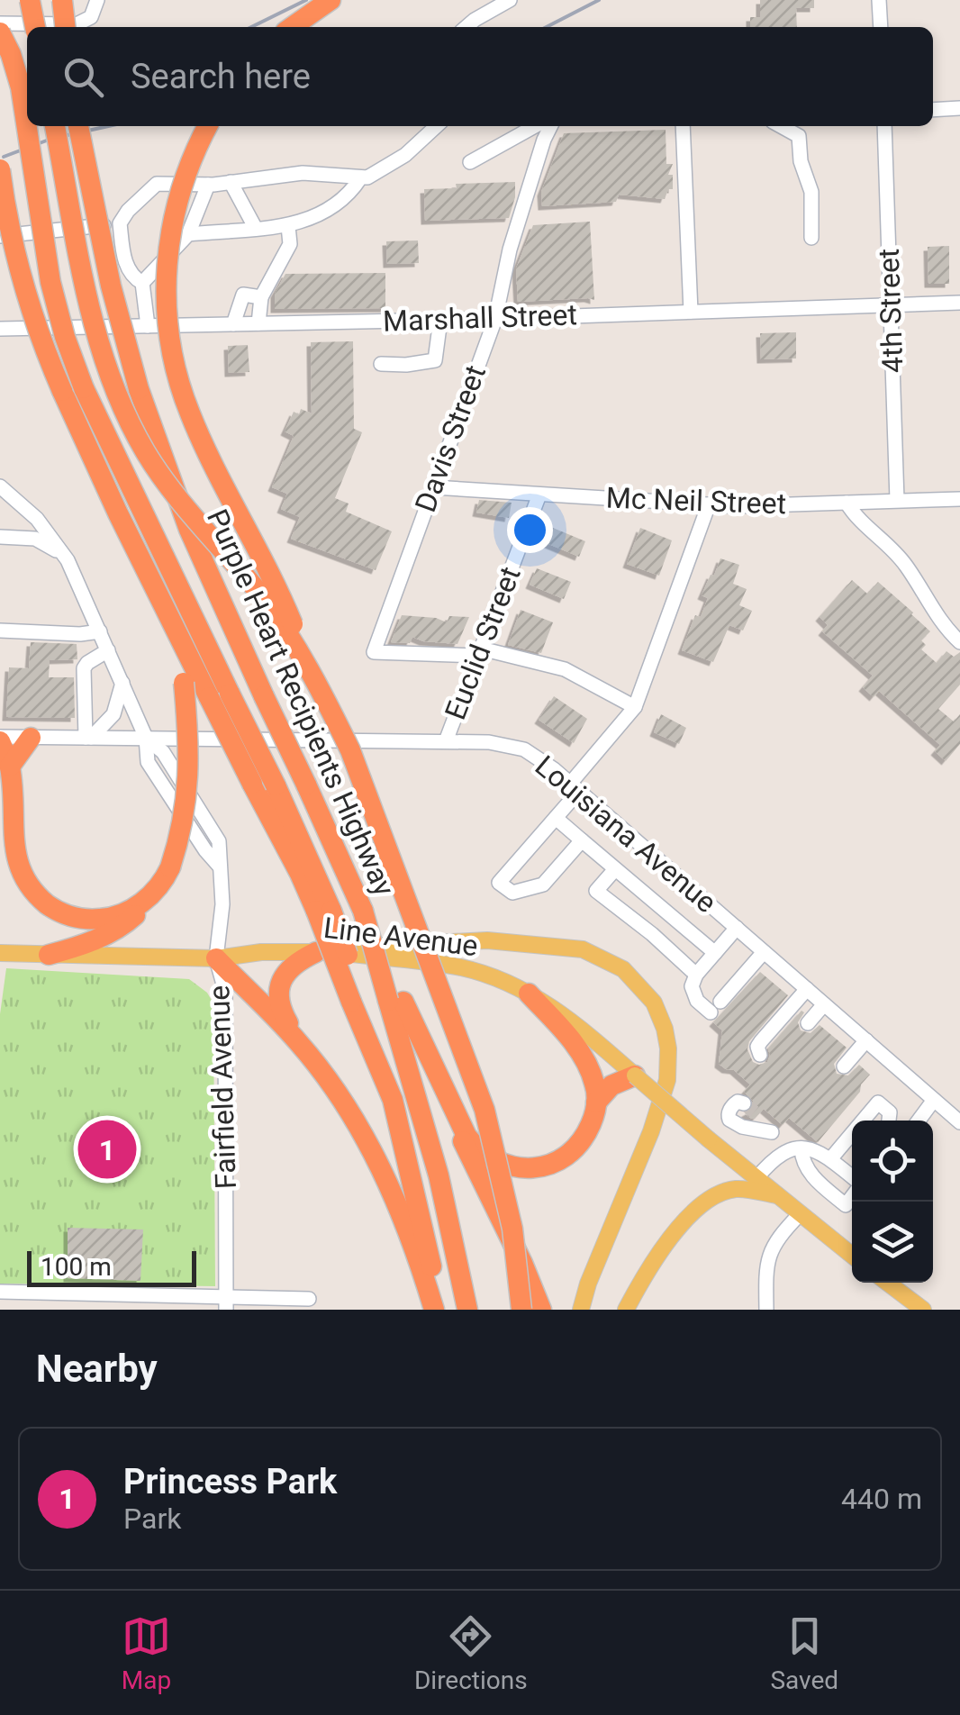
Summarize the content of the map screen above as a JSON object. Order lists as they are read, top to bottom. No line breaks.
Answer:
{"streets":{"highway":["Purple Heart Recipients Highway"],"main road":["Line Avenue"],"street":["4th Street","Marshall Street","Davis Street","Mc Neil Street","Euclid Street","Louisiana Avenue","Fairfield Avenue"]},"crossings":[["4th Street","Marshall Street"],["4th Street","Mc Neil Street"],["Marshall Street","Davis Street"],["Davis Street","Mc Neil Street"],["Davis Street","Euclid Street"],["Mc Neil Street","Euclid Street"],["Euclid Street","Louisiana Avenue"],["Louisiana Avenue","Fairfield Avenue"],["Line Avenue","Fairfield Avenue"]],"scale_bar":"100 m","page":{"search":"Search here","pins":"1","scale":"100 m","heading":"Nearby","list":[{"mark":"1","name":"Princess Park","note":"Park","value":"440 m"}],"nav":["Map","Directions","Saved"]}}
